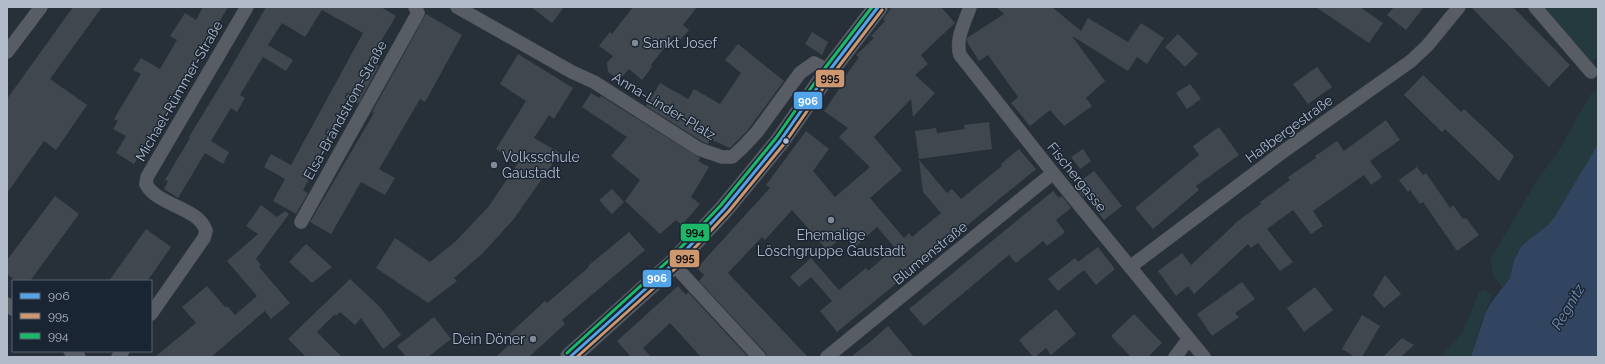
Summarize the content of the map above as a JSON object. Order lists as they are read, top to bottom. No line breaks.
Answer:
{"streets":{"street":["Michael-Rümmer-Straße","Anna-Linder-Platz","Elsa-Brändström-Straße","Haßbergestraße","Fischergasse","Blumenstraße"]},"crossings":[["Haßbergestraße","Fischergasse"],["Fischergasse","Blumenstraße"]],"water":["Regnitz"],"places":["Sankt Josef","Volksschule Gaustadt","Ehemalige Löschgruppe Gaustadt","Dein Döner"],"lines":["transit line 906","transit line 994","transit line 995"],"legend":["906","995","994"]}
